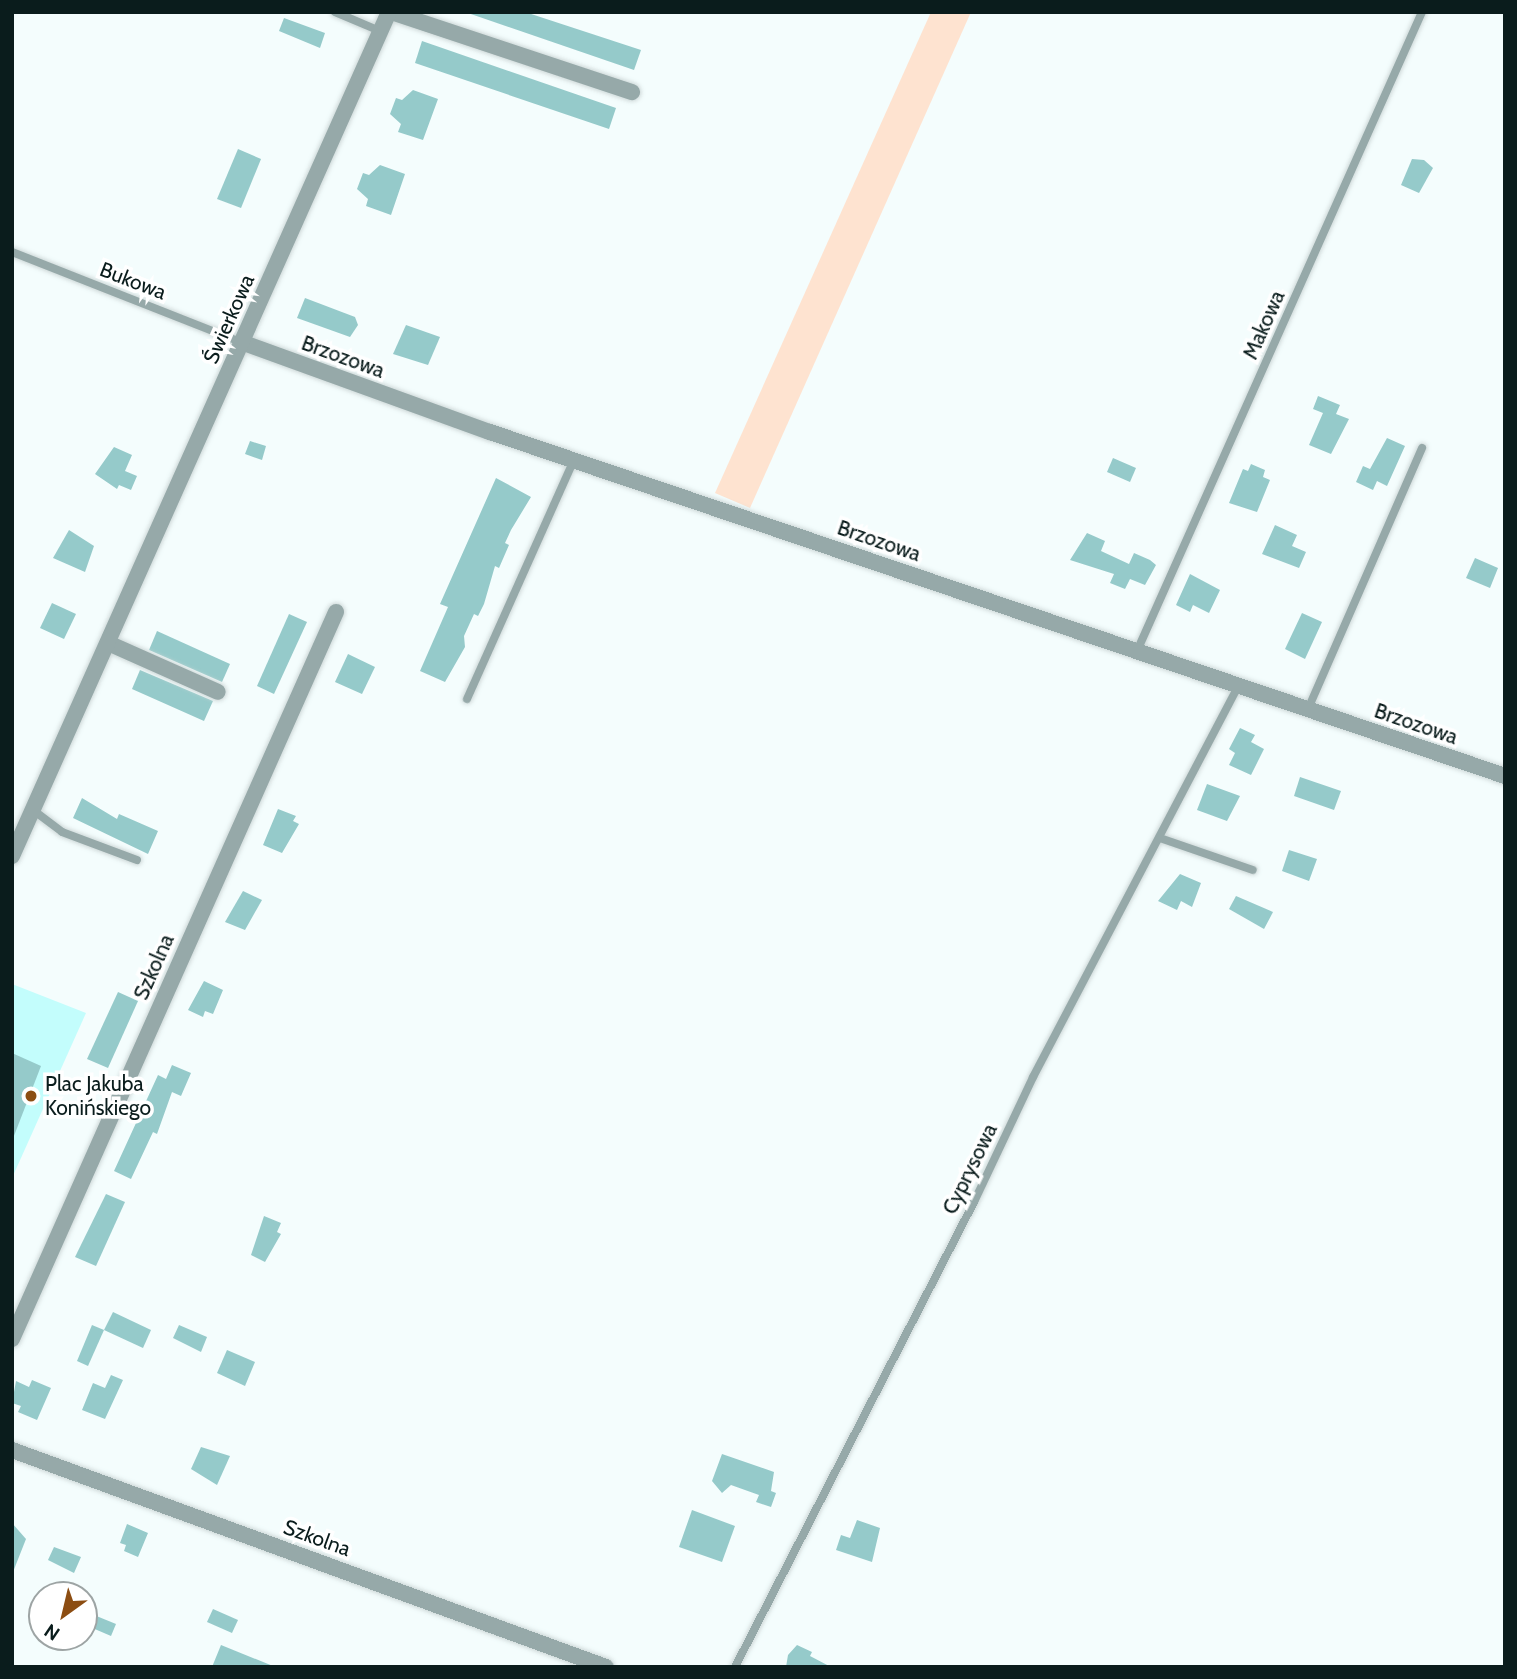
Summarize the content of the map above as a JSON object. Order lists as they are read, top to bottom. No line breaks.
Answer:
{"streets":{"street":["Świerkowa","Brzozowa","Szkolna"],"lane":["Bukowa","Makowa","Cyprysowa"]},"crossings":[["Bukowa","Świerkowa"],["Bukowa","Brzozowa"],["Świerkowa","Brzozowa"],["Makowa","Brzozowa"],["Brzozowa","Cyprysowa"]],"places":["Plac Jakuba Konińskiego"],"north":"bottom left"}
